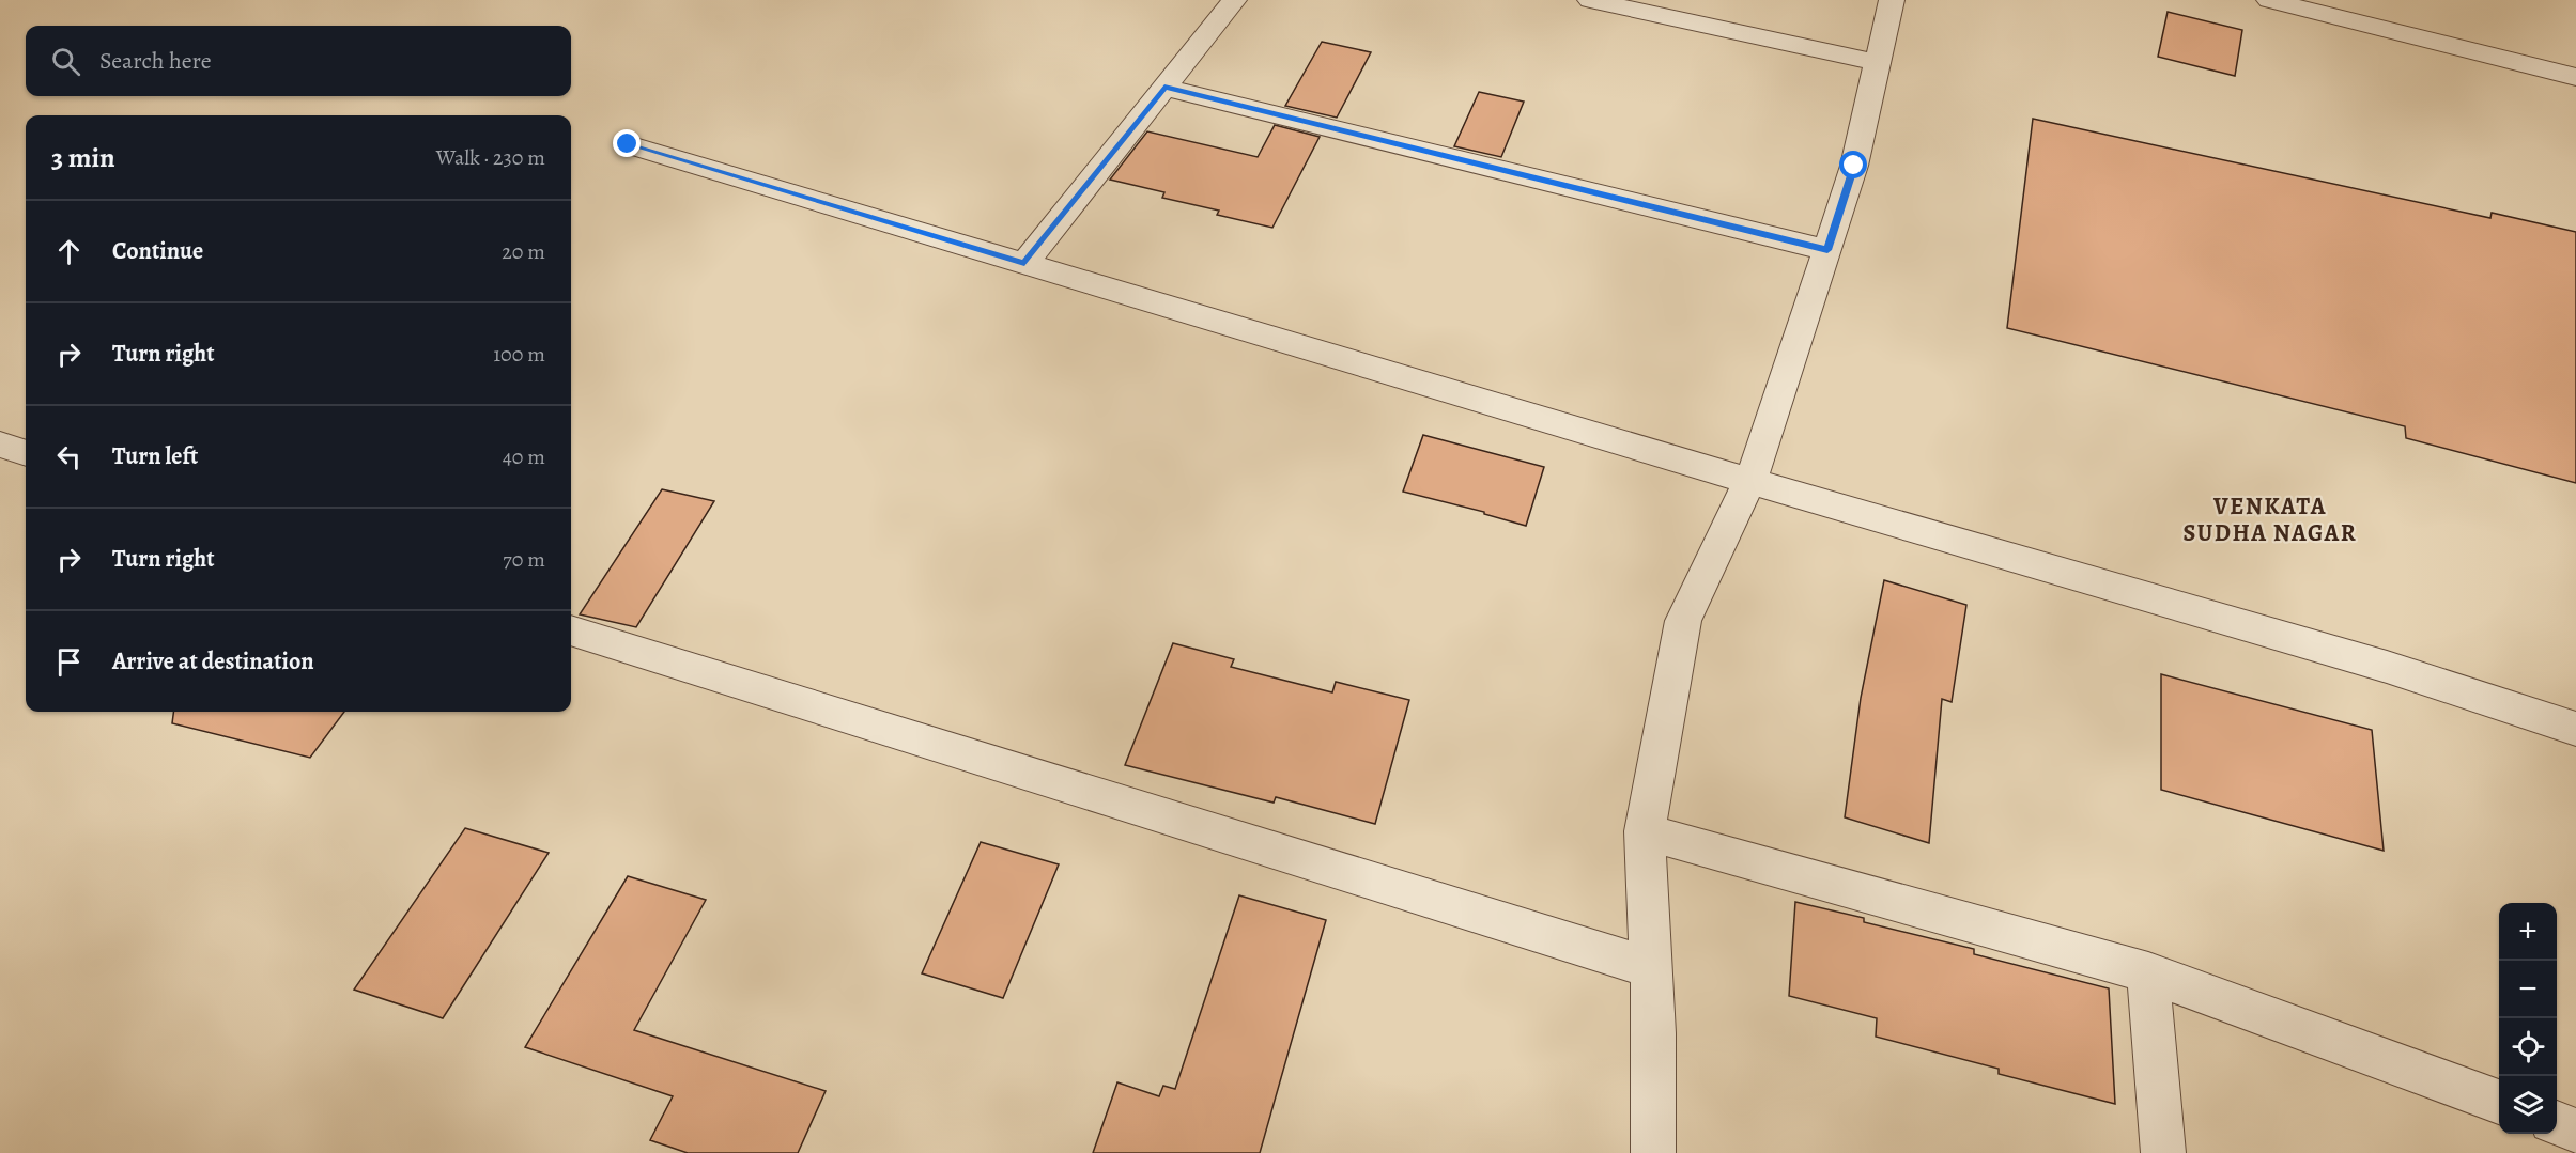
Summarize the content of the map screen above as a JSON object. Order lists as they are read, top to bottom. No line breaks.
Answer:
{"districts":["VENKATA SUDHA NAGAR"],"page":{"search":"Search here","heading":["3 min","Walk · 230 m"],"list":[["Continue","20 m"],["Turn right","100 m"],["Turn left","40 m"],["Turn right","70 m"],"Arrive at destination"],"map_buttons":["+","−"]}}
